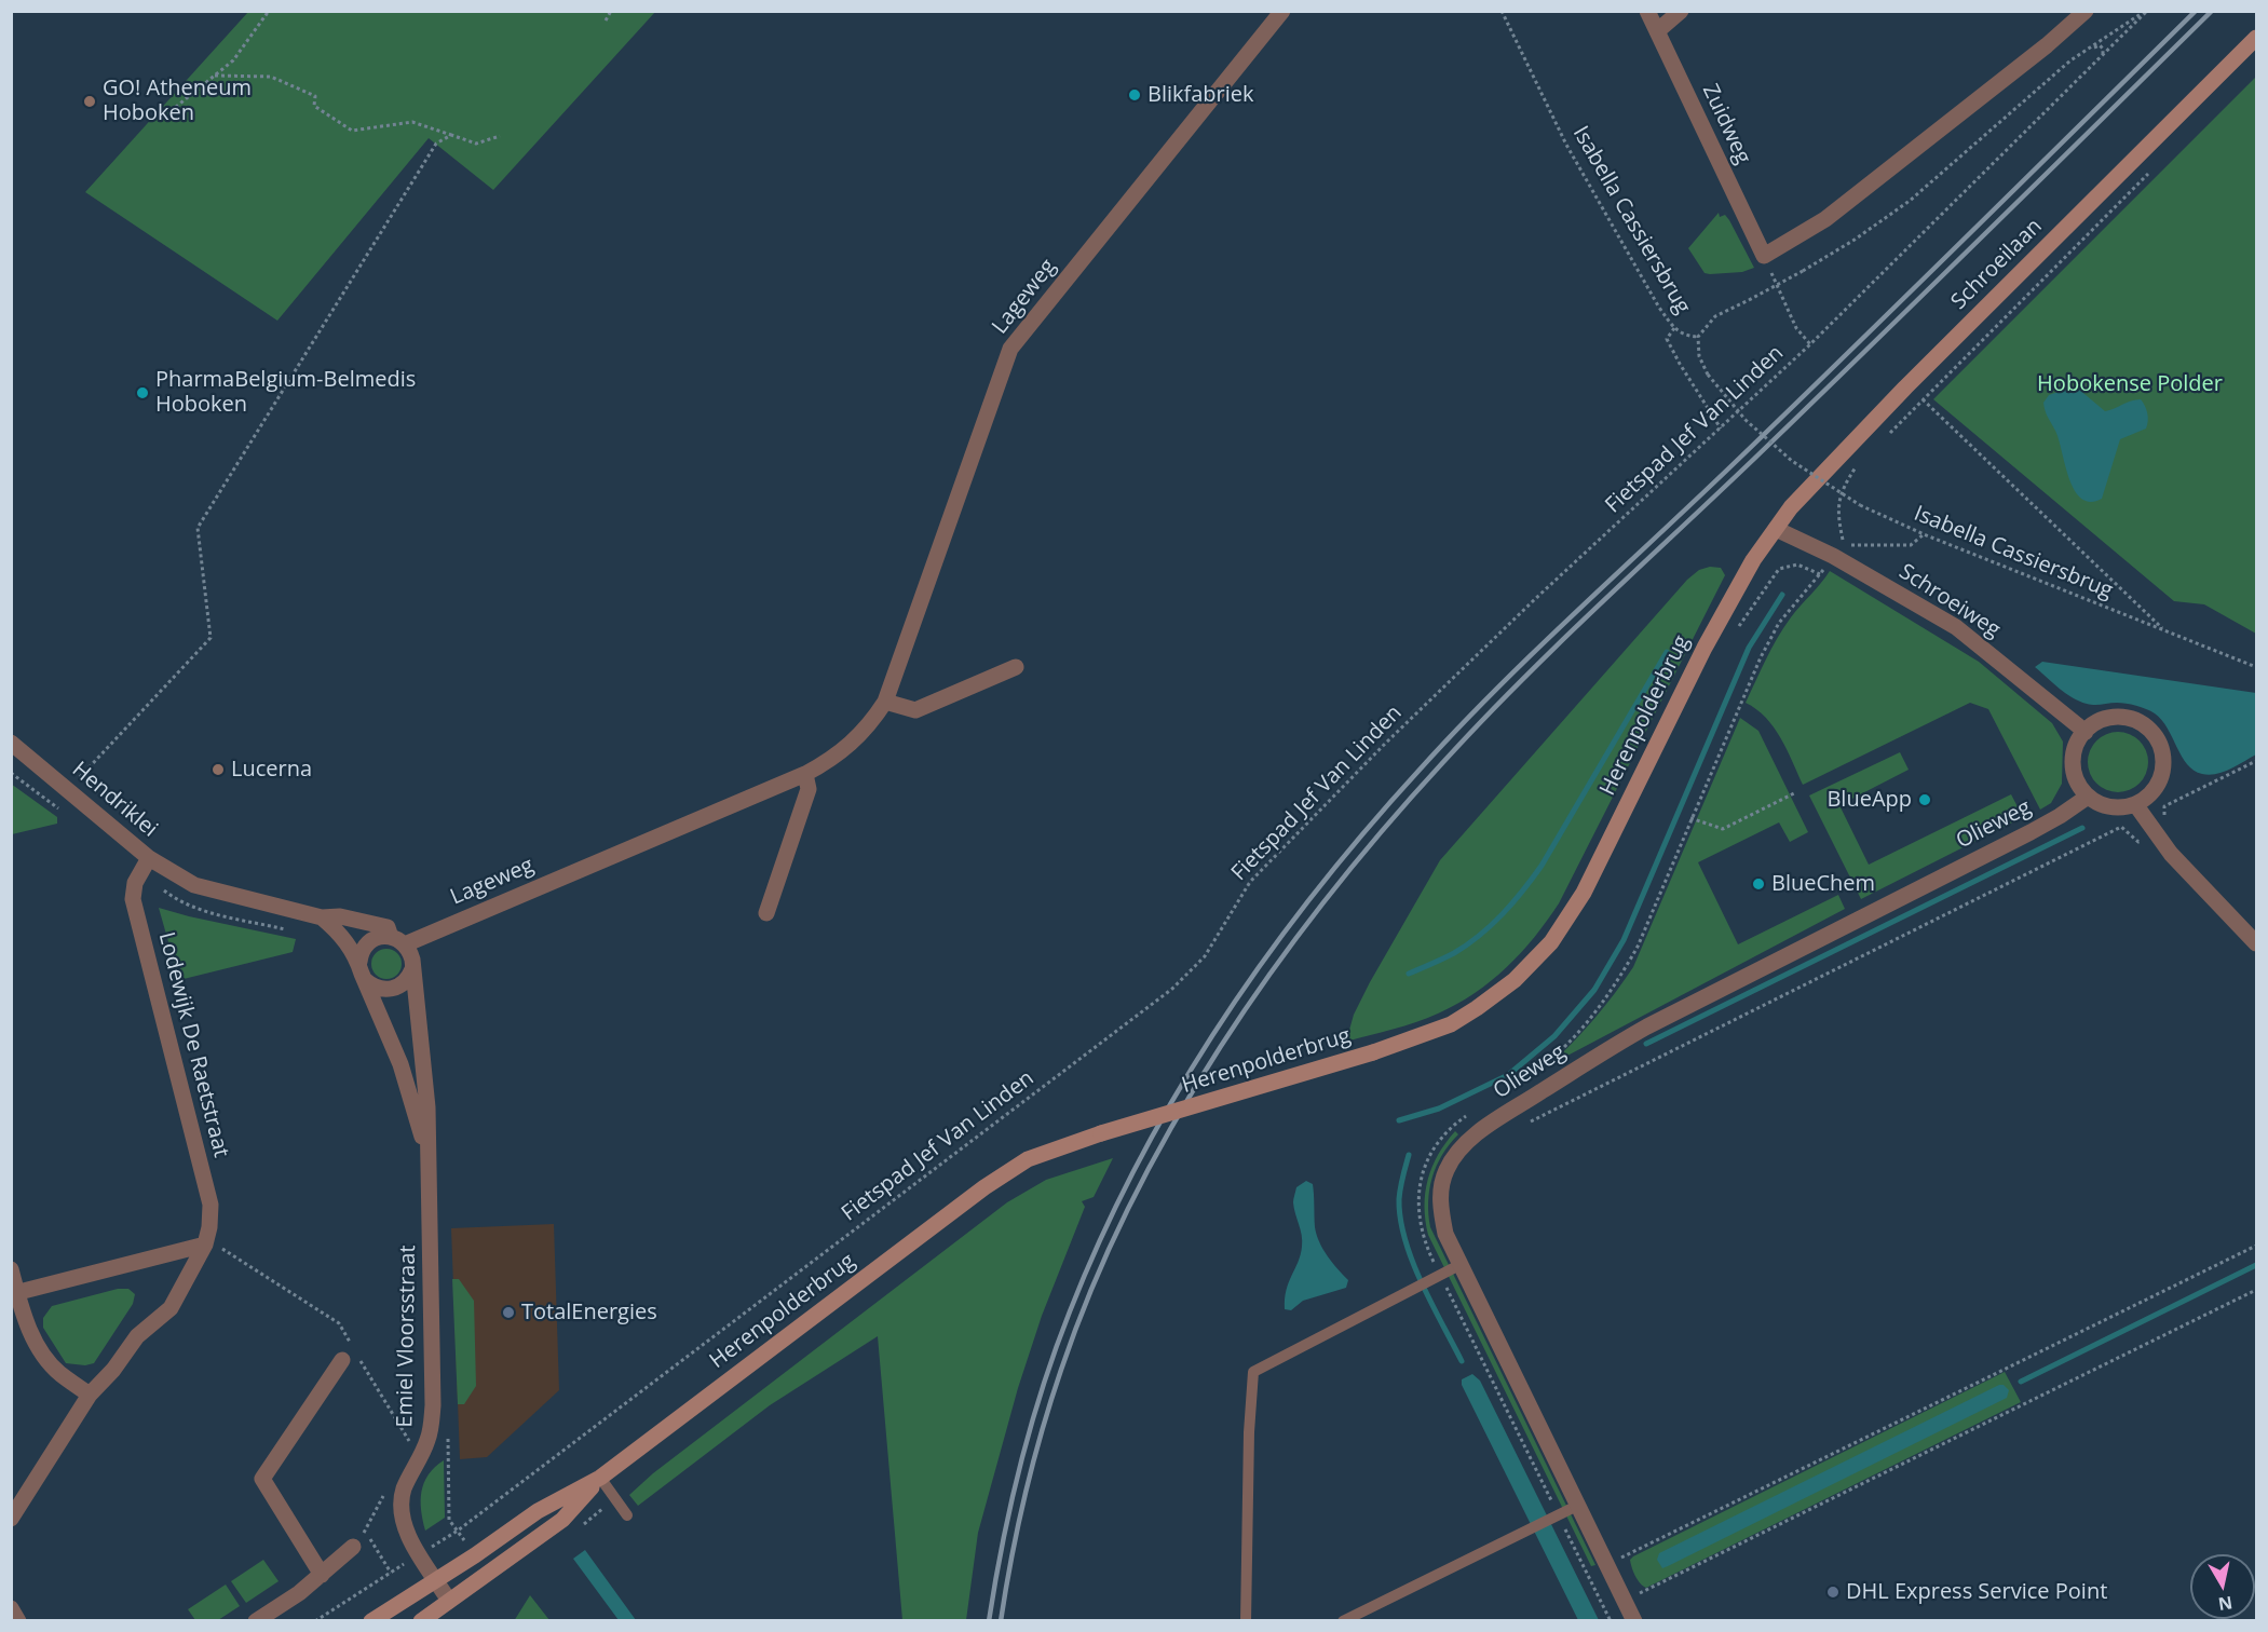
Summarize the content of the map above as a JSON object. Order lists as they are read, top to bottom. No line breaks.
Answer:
{"streets":{"street":["Zuidweg","Schroeilaan","Lageweg","Schroeiweg","Herenpolderbrug","Hendriklei","Olieweg","Lodewijk De Raetstraat","Emiel Vloorsstraat"],"path":["Isabella Cassiersbrug","Fietspad Jef Van Linden"]},"crossings":[["Schroeilaan","Schroeiweg"],["Schroeilaan","Herenpolderbrug"],["Lageweg","Emiel Vloorsstraat"],["Schroeiweg","Herenpolderbrug"],["Schroeiweg","Olieweg"],["Herenpolderbrug","Emiel Vloorsstraat"],["Hendriklei","Lodewijk De Raetstraat"],["Hendriklei","Emiel Vloorsstraat"]],"parks":["Hobokense Polder"],"places":["Blikfabriek","GO! Atheneum Hoboken","PharmaBelgium-Belmedis Hoboken","Lucerna","BlueApp","BlueChem","TotalEnergies","DHL Express Service Point"],"north":"bottom"}
